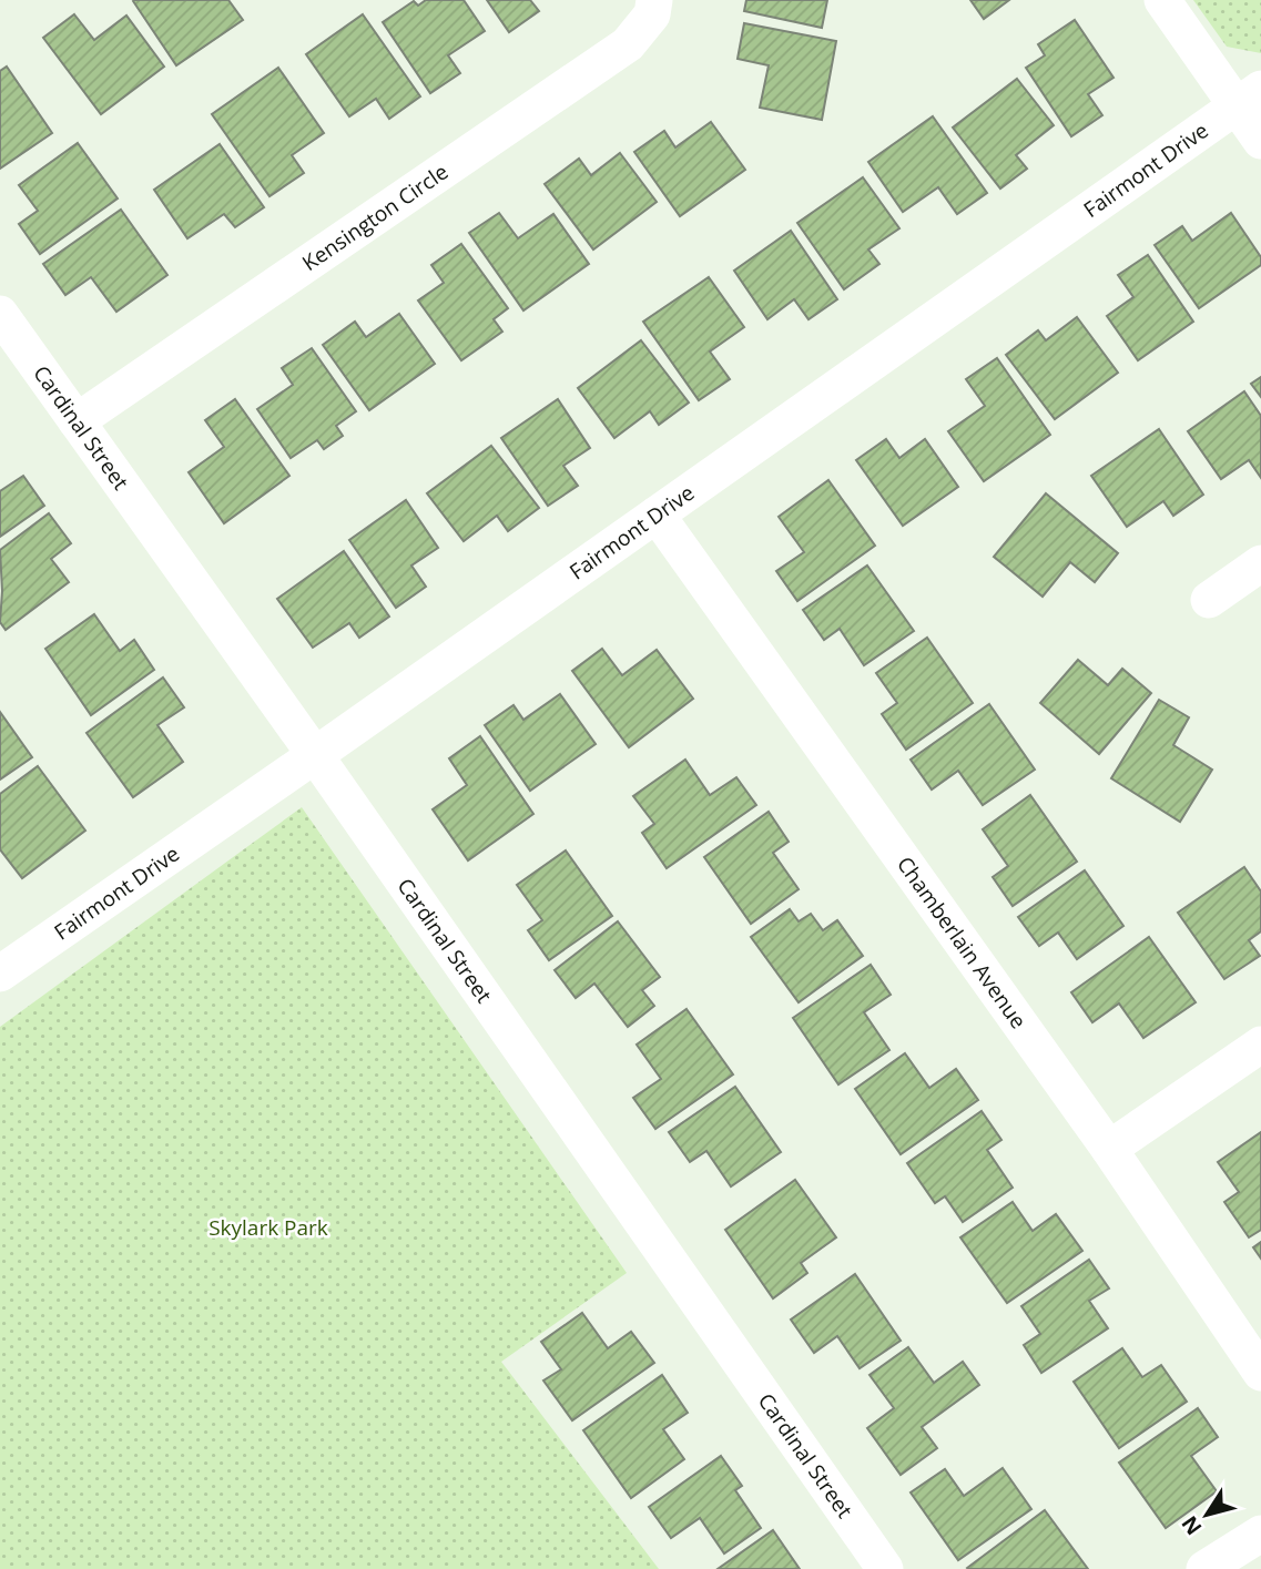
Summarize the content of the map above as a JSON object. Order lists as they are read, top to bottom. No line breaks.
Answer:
{"streets":{"street":["Fairmont Drive","Kensington Circle","Cardinal Street","Chamberlain Avenue"]},"crossings":[["Fairmont Drive","Cardinal Street"],["Fairmont Drive","Chamberlain Avenue"],["Kensington Circle","Cardinal Street"]],"parks":["Skylark Park"],"north":"bottom left"}
